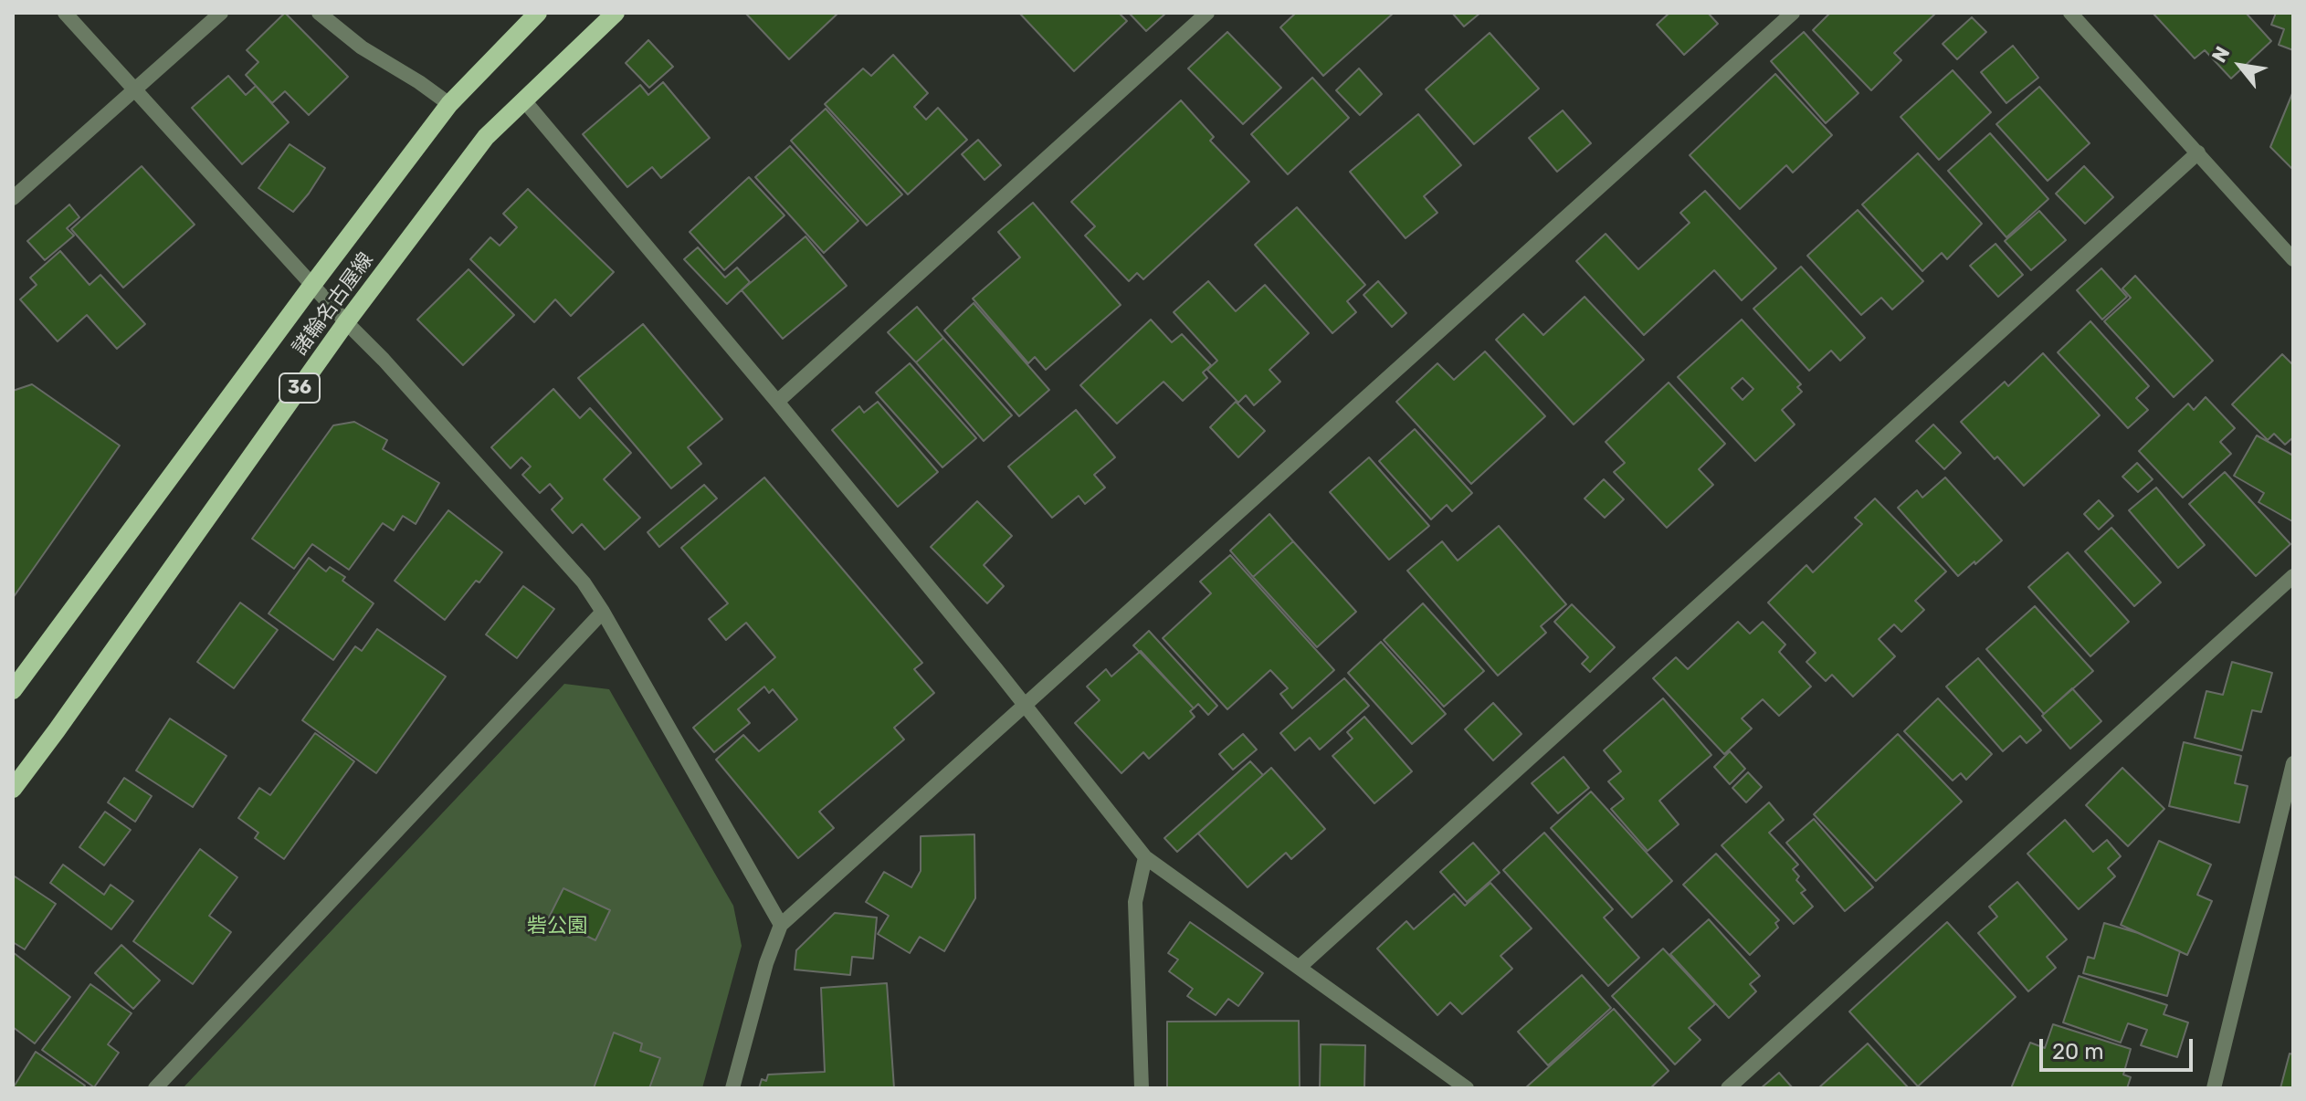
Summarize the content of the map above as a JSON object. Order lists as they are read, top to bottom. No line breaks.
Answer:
{"streets":{"main road":["諸輪名古屋線","36"]},"parks":["砦公園"],"scale_bar":"20 m","north":"top left"}
